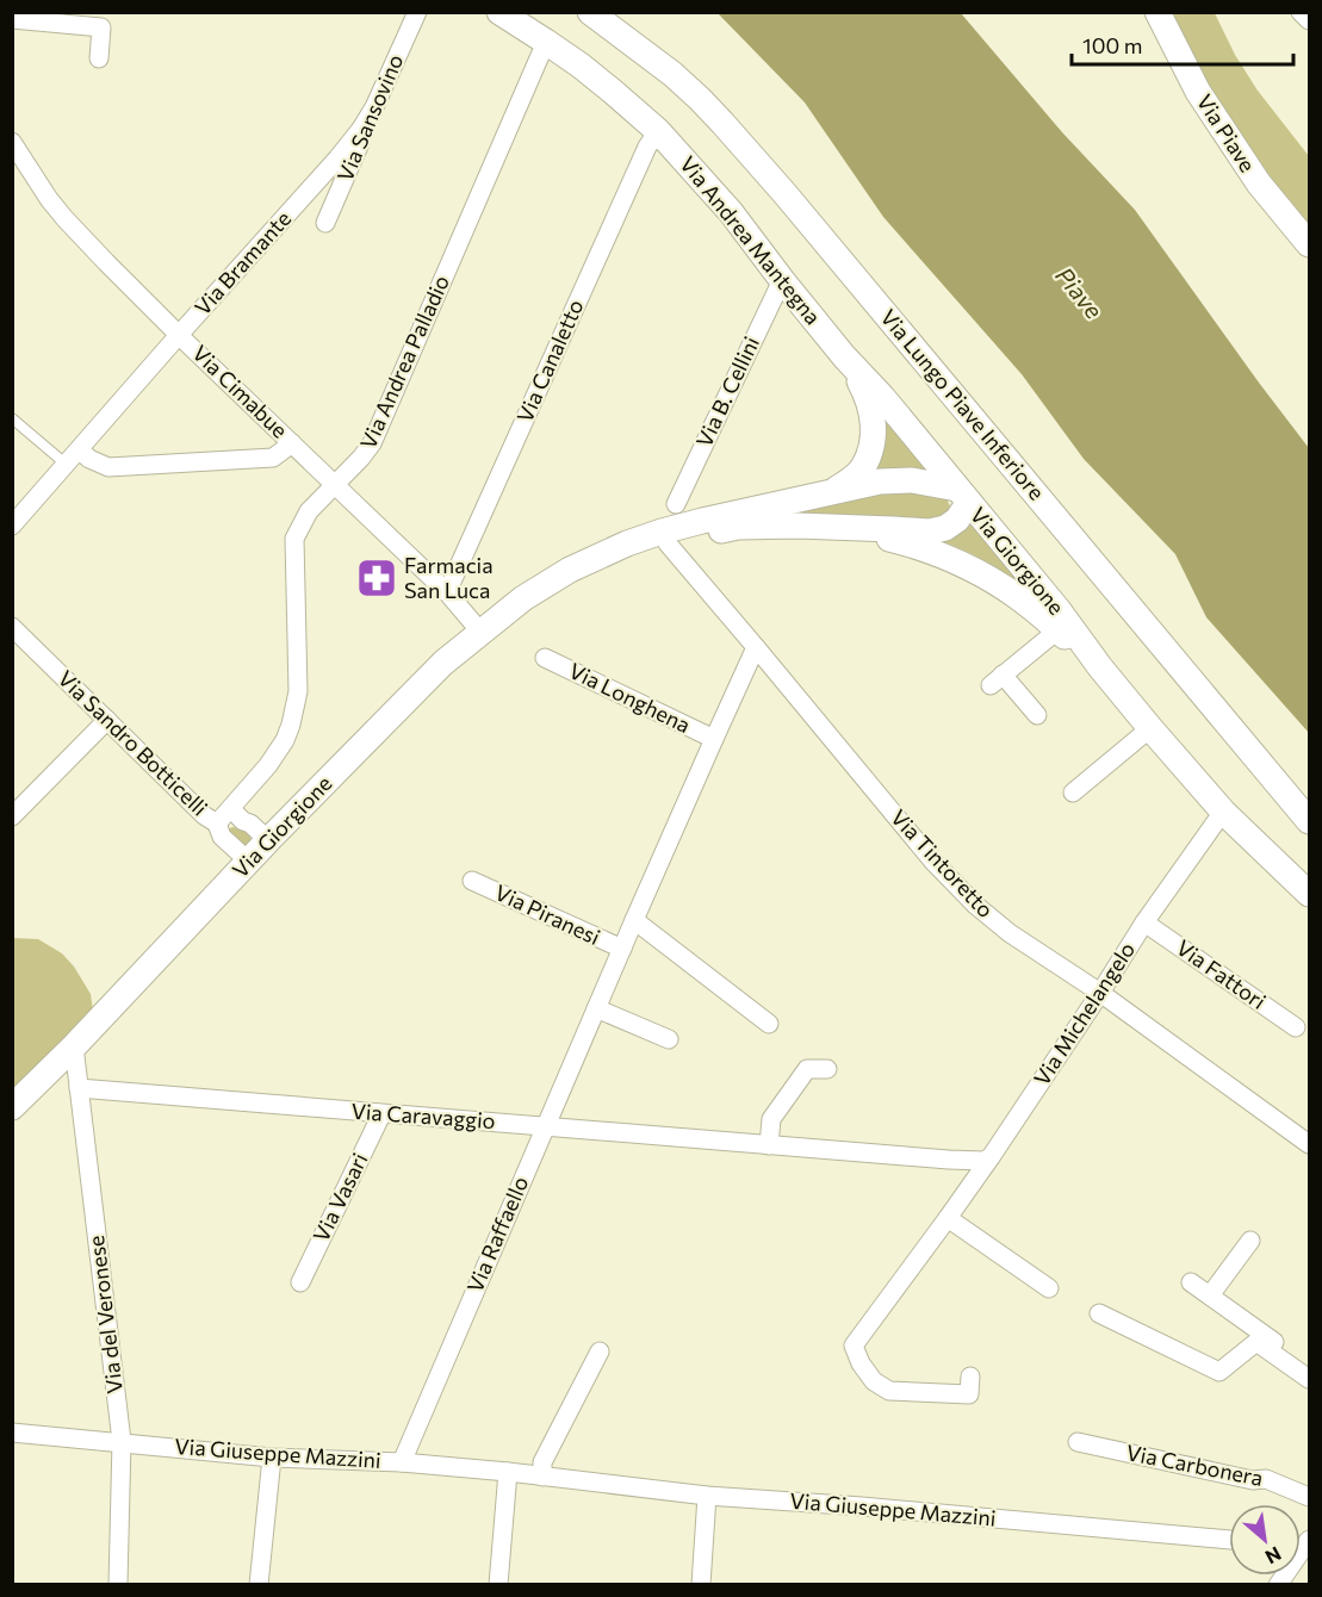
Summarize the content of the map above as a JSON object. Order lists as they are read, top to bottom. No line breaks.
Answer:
{"streets":{"main road":["Via Piave","Via Andrea Mantegna","Via Lungo Piave Inferiore","Via Giorgione"],"street":["Via Sansovino","Via Bramante","Via Canaletto","Via Andrea Palladio","Via Cimabue","Via B. Cellini","Via Longhena","Via Sandro Botticelli","Via Tintoretto","Via Piranesi","Via Fattori","Via Michelangelo","Via Caravaggio","Via Vasari","Via Raffaello","Via del Veronese","Via Giuseppe Mazzini","Via Carbonera"]},"crossings":[["Via Sansovino","Via Bramante"],["Via Andrea Mantegna","Via Canaletto"],["Via Andrea Mantegna","Via Andrea Palladio"],["Via Andrea Mantegna","Via B. Cellini"],["Via Andrea Mantegna","Via Giorgione"],["Via Bramante","Via Cimabue"],["Via Canaletto","Via Cimabue"],["Via Andrea Palladio","Via Cimabue"],["Via Andrea Palladio","Via Sandro Botticelli"],["Via Cimabue","Via Giorgione"],["Via Giorgione","Via Sandro Botticelli"],["Via Giorgione","Via Tintoretto"],["Via Giorgione","Via Michelangelo"],["Via Giorgione","Via del Veronese"],["Via Longhena","Via Raffaello"],["Via Tintoretto","Via Michelangelo"],["Via Tintoretto","Via Raffaello"],["Via Piranesi","Via Raffaello"],["Via Fattori","Via Michelangelo"],["Via Michelangelo","Via Caravaggio"],["Via Caravaggio","Via Vasari"],["Via Caravaggio","Via Raffaello"],["Via Caravaggio","Via del Veronese"],["Via Raffaello","Via Giuseppe Mazzini"],["Via del Veronese","Via Giuseppe Mazzini"]],"water":["Piave"],"places":{"pharmacy":["Farmacia San Luca"]},"scale_bar":"100 m","north":"bottom right"}
